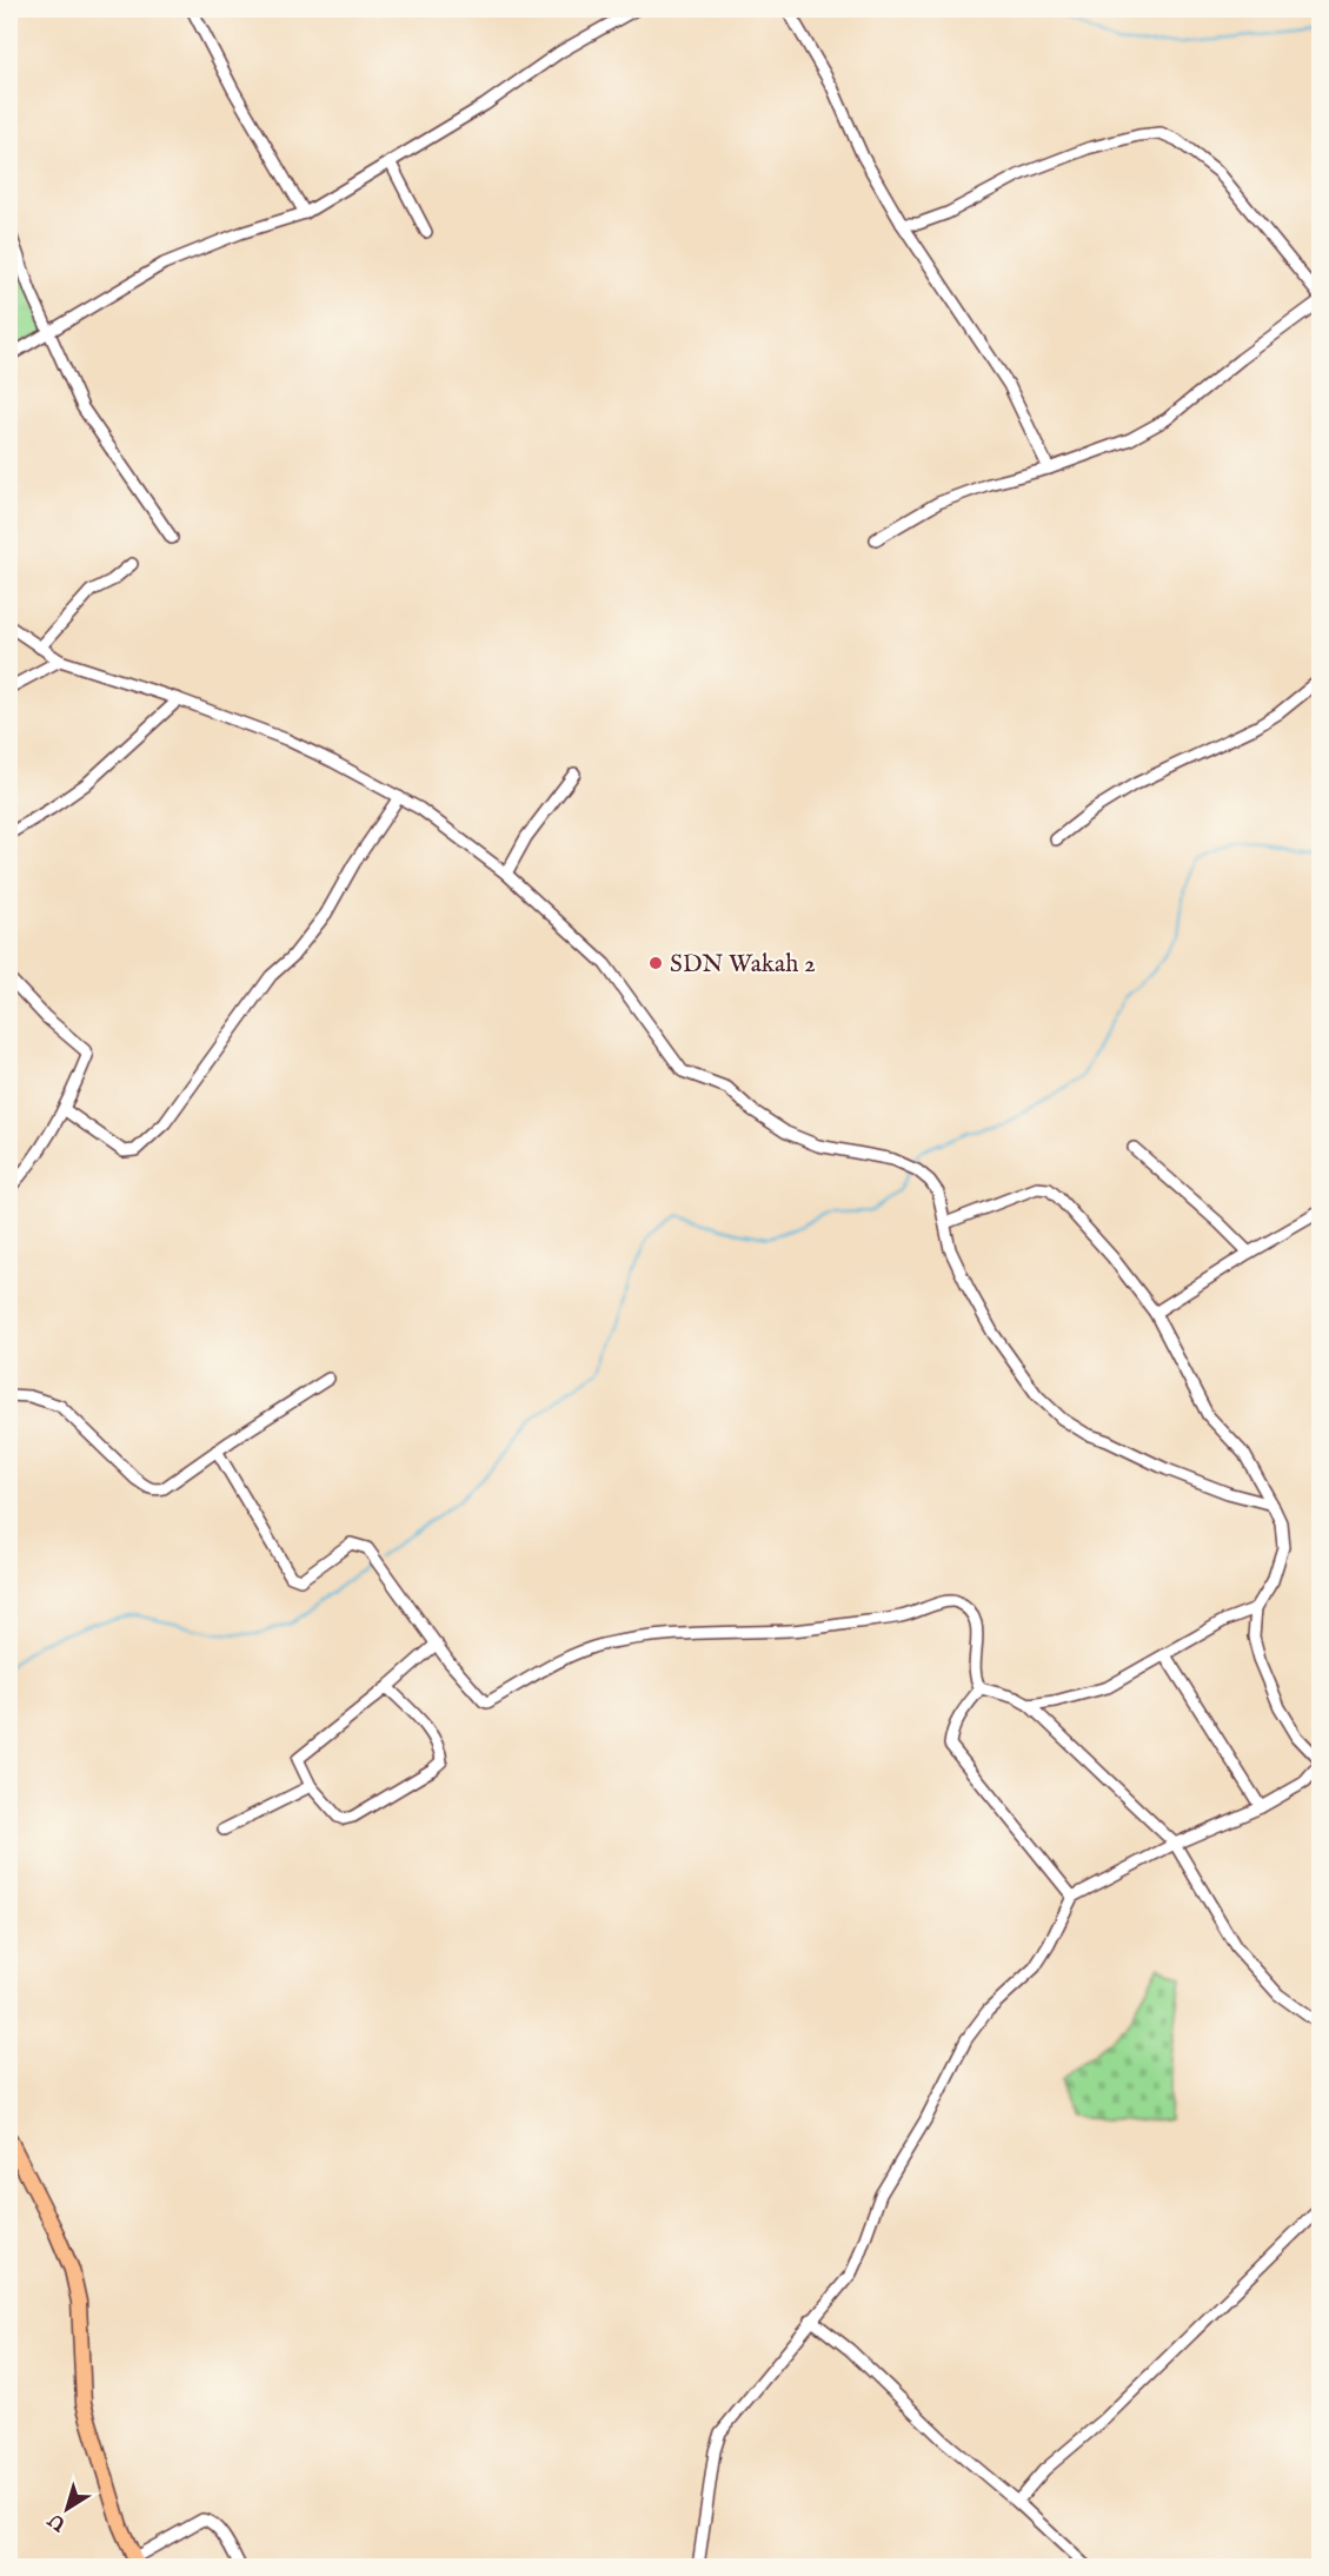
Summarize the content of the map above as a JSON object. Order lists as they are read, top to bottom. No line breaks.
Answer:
{"places":["SDN Wakah 2"],"north":"bottom left"}
